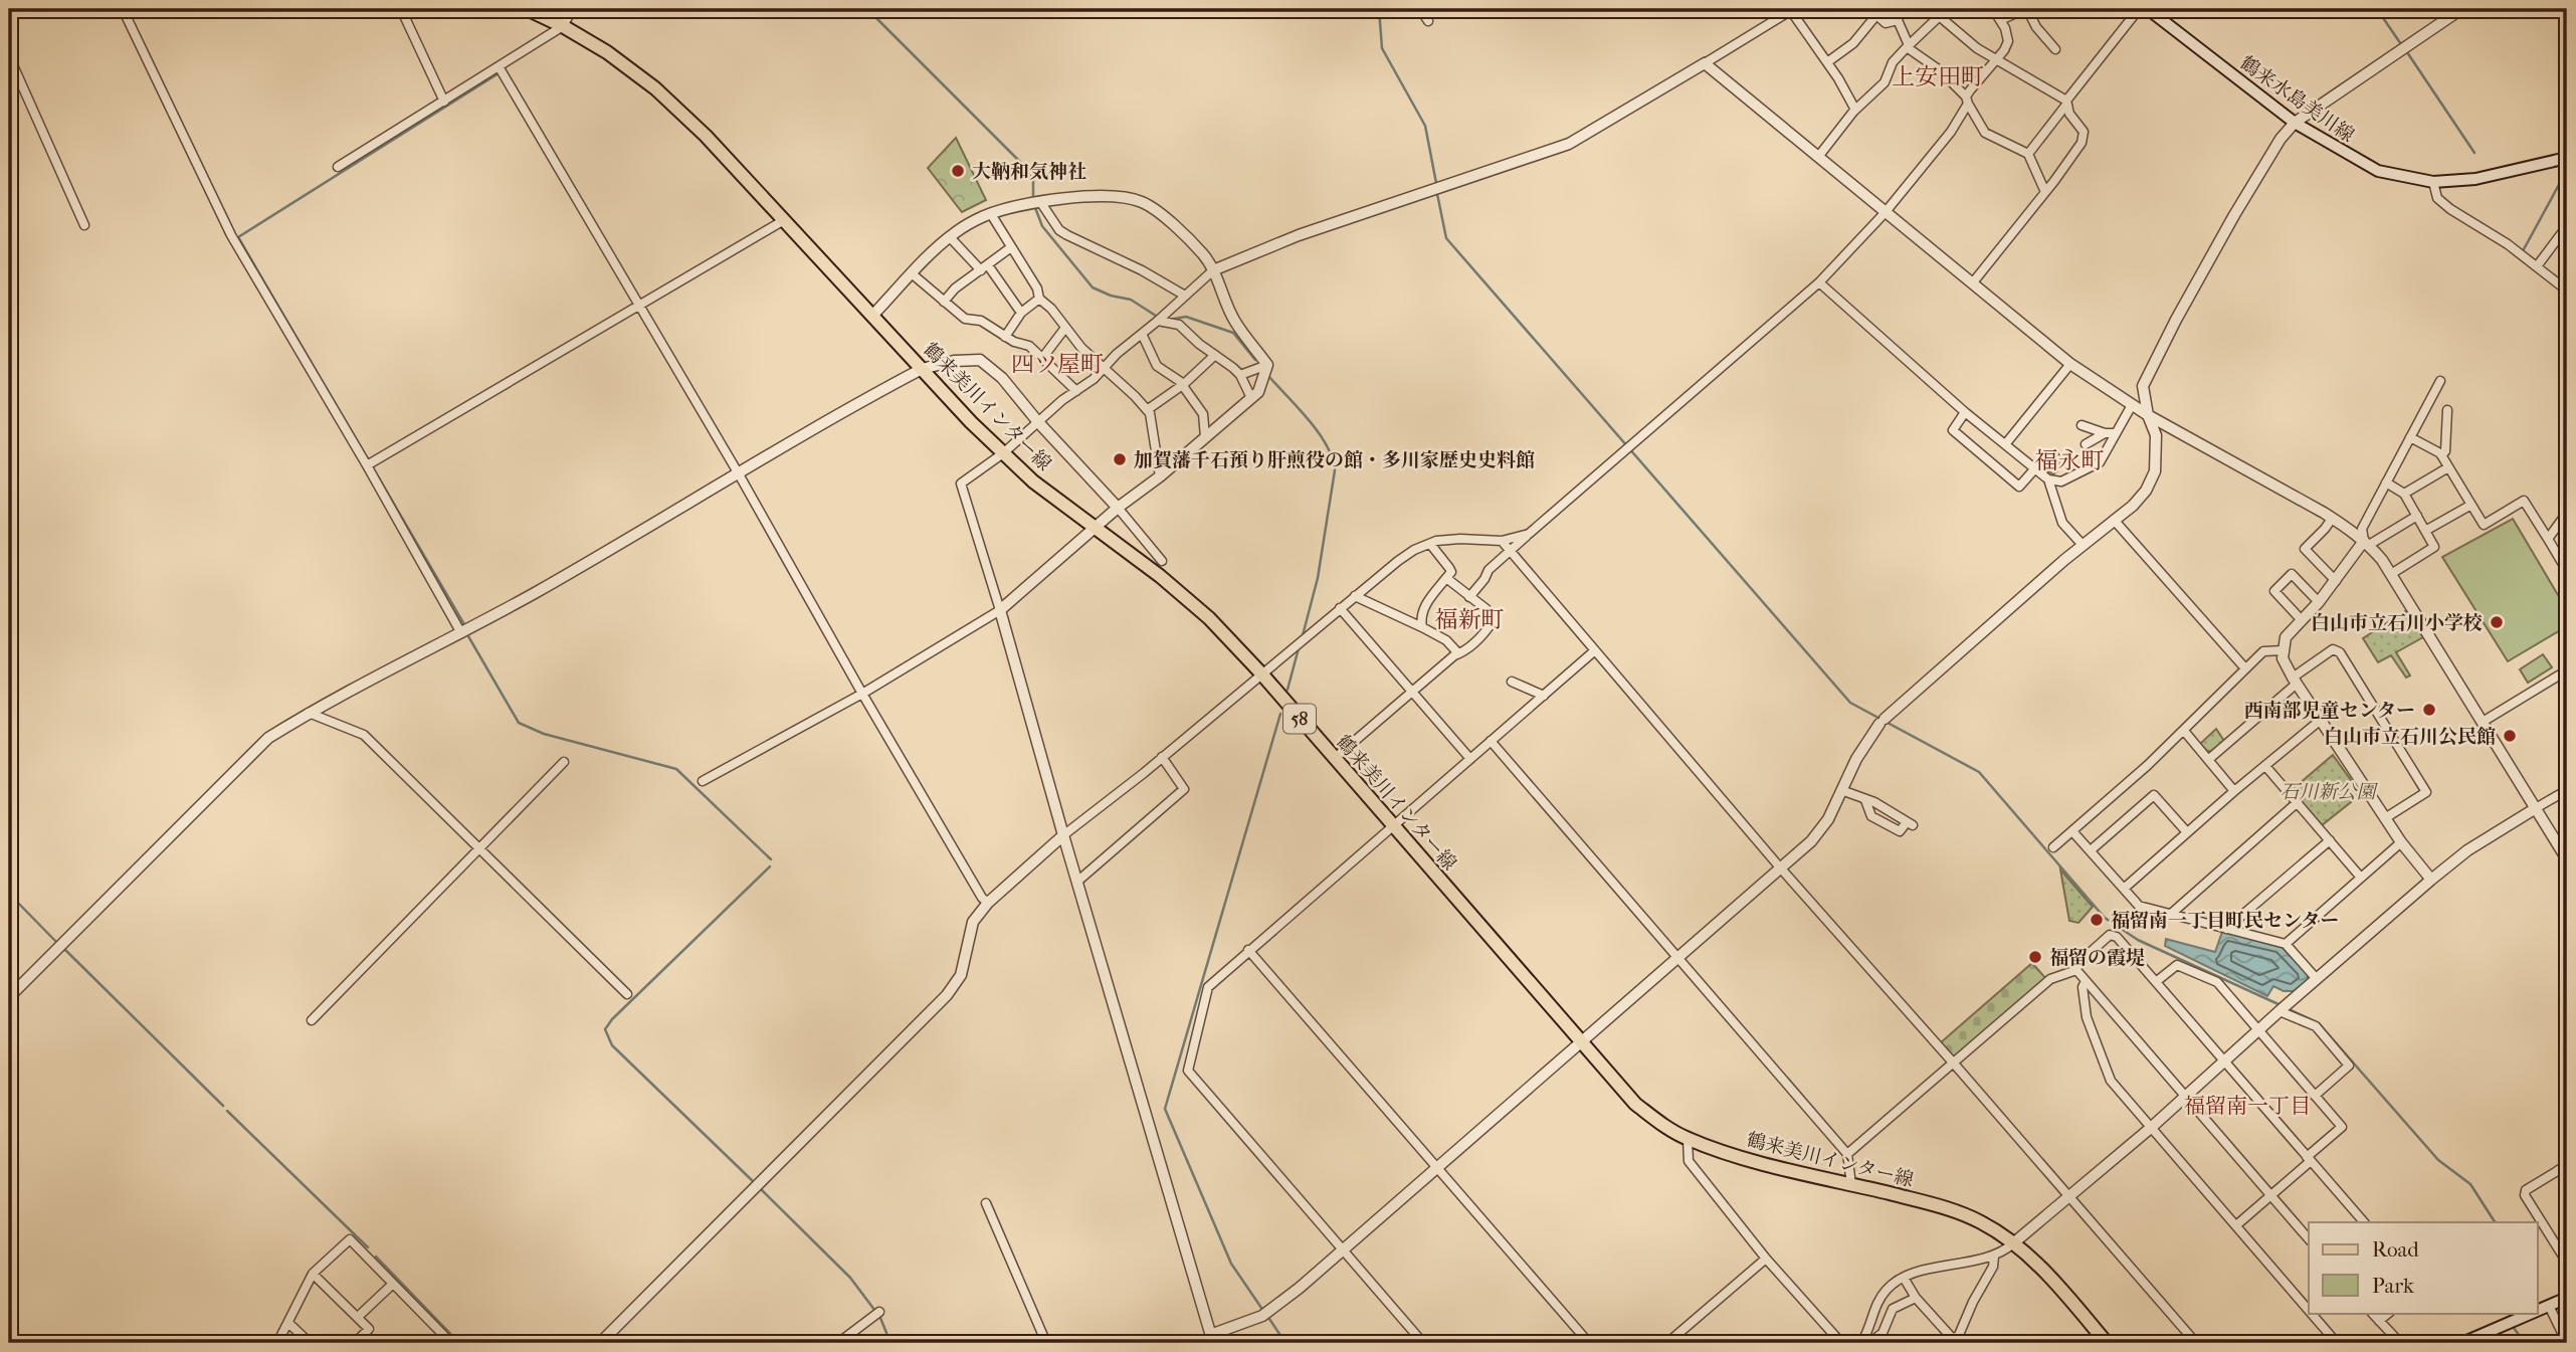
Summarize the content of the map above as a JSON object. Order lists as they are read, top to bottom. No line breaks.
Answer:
{"streets":{"main road":["鶴来水島美川線","鶴来美川インター線","58"]},"districts":["上安田町","四ツ屋町","福永町","福新町","福留南一丁目"],"parks":["石川新公園"],"places":["大靹和気神社","加賀藩千石預り肝煎役の館・多川家歴史史料館","白山市立石川小学校","西南部児童センター","白山市立石川公民館","福留南一丁目町民センター","福留の霞堤"],"legend":["Road","Park"]}
